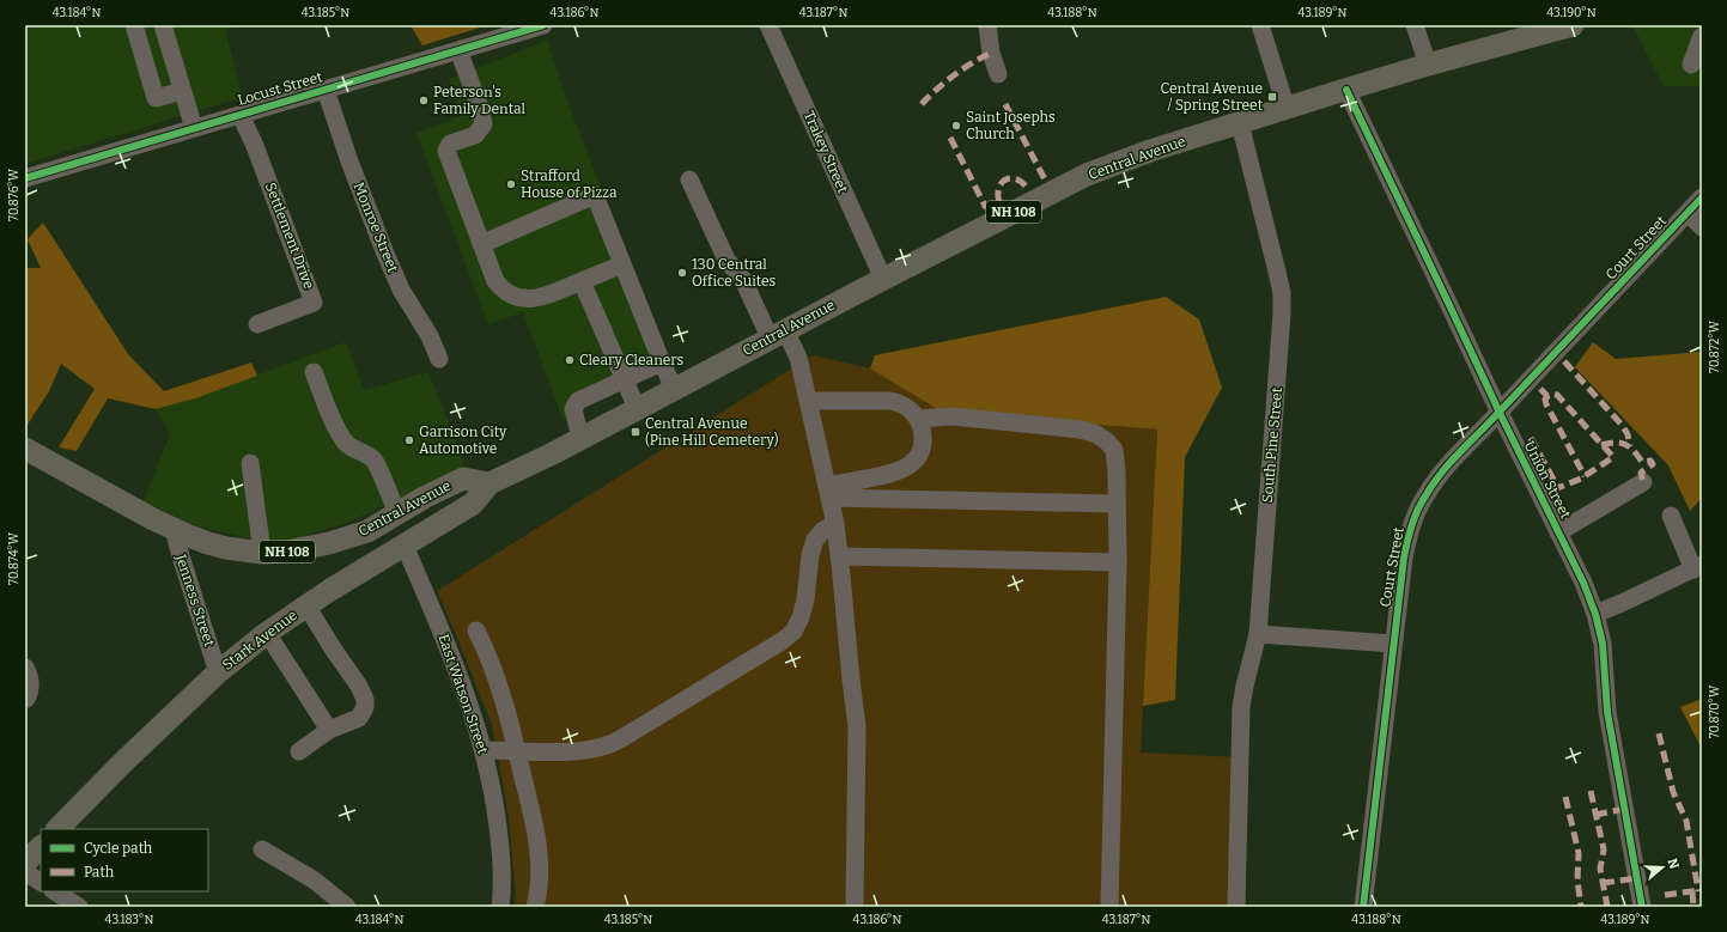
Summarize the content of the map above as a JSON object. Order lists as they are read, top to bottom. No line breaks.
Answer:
{"streets":{"main road":["Central Avenue","NH 108","Stark Avenue"],"street":["Locust Street","Trakey Street","Monroe Street","Settlement Drive","Court Street","South Pine Street","Union Street","Jenness Street","East Watson Street"]},"crossings":[["Locust Street","Monroe Street"],["Locust Street","Settlement Drive"],["Trakey Street","Central Avenue"],["Central Avenue","South Pine Street"],["Central Avenue","Union Street"],["Central Avenue","Jenness Street"],["Central Avenue","Stark Avenue"],["Court Street","Union Street"],["Jenness Street","Stark Avenue"],["Stark Avenue","East Watson Street"]],"places":{"transit":["Central Avenue / Spring Street","Central Avenue (Pine Hill Cemetery)"],"other":["Peterson's Family Dental","Saint Josephs Church","Strafford House of Pizza","130 Central Office Suites","Cleary Cleaners","Garrison City Automotive"]},"legend":["Cycle path","Path"],"north":"right","coordinates":["43.184°N","43.185°N","43.186°N","43.187°N","43.188°N","43.189°N","43.190°N","70.876°W","70.872°W","70.874°W","70.870°W","43.183°N"]}
